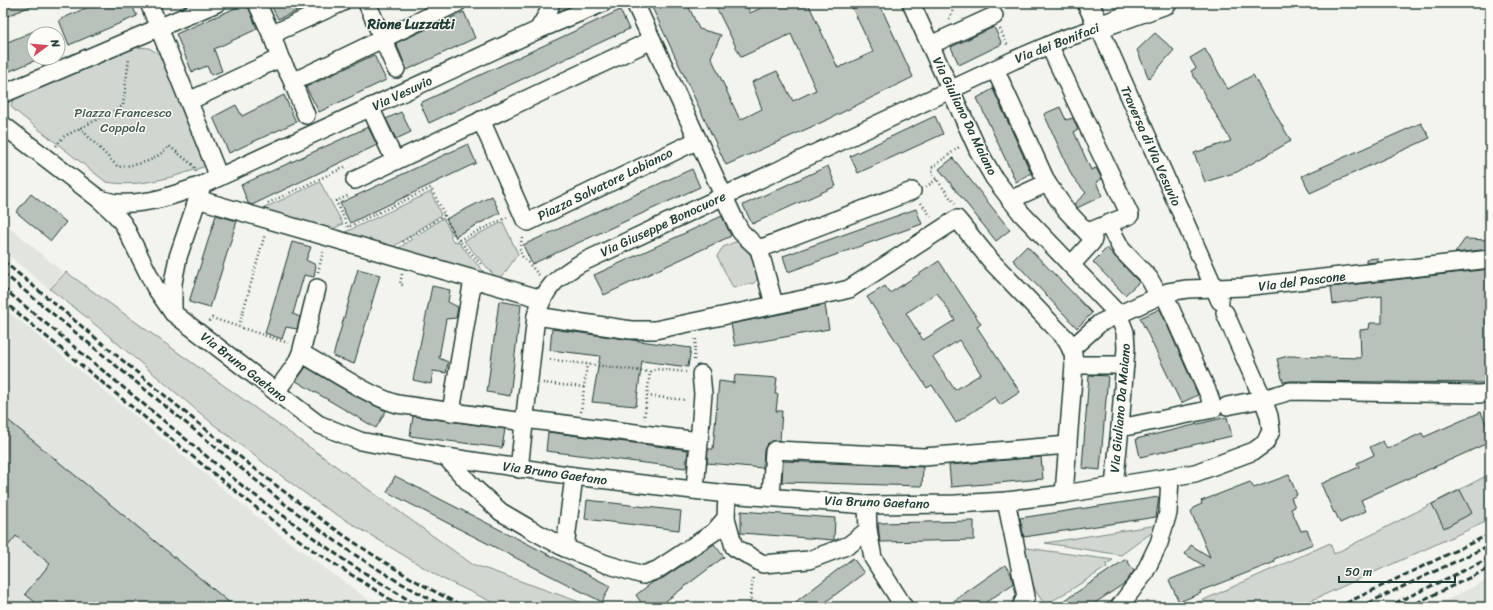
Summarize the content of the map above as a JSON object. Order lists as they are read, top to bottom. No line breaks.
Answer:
{"streets":{"main road":["Via dei Bonifaci","Traversa di Via Vesuvio"],"street":["Via Vesuvio","Via Giuliano Da Maiano","Piazza Salvatore Lobianco","Via Giuseppe Bonocuore","Via del Pascone","Via Bruno Gaetano"]},"crossings":[["Via dei Bonifaci","Via Giuliano Da Maiano"],["Via dei Bonifaci","Traversa di Via Vesuvio"],["Via dei Bonifaci","Via Giuseppe Bonocuore"],["Via Giuliano Da Maiano","Traversa di Via Vesuvio"],["Via Giuliano Da Maiano","Via Giuseppe Bonocuore"],["Via Giuliano Da Maiano","Via del Pascone"],["Via Giuliano Da Maiano","Via Bruno Gaetano"],["Traversa di Via Vesuvio","Via del Pascone"]],"districts":["Rione Luzzatti"],"parks":["Piazza Francesco Coppola"],"scale_bar":"50 m","north":"right"}
